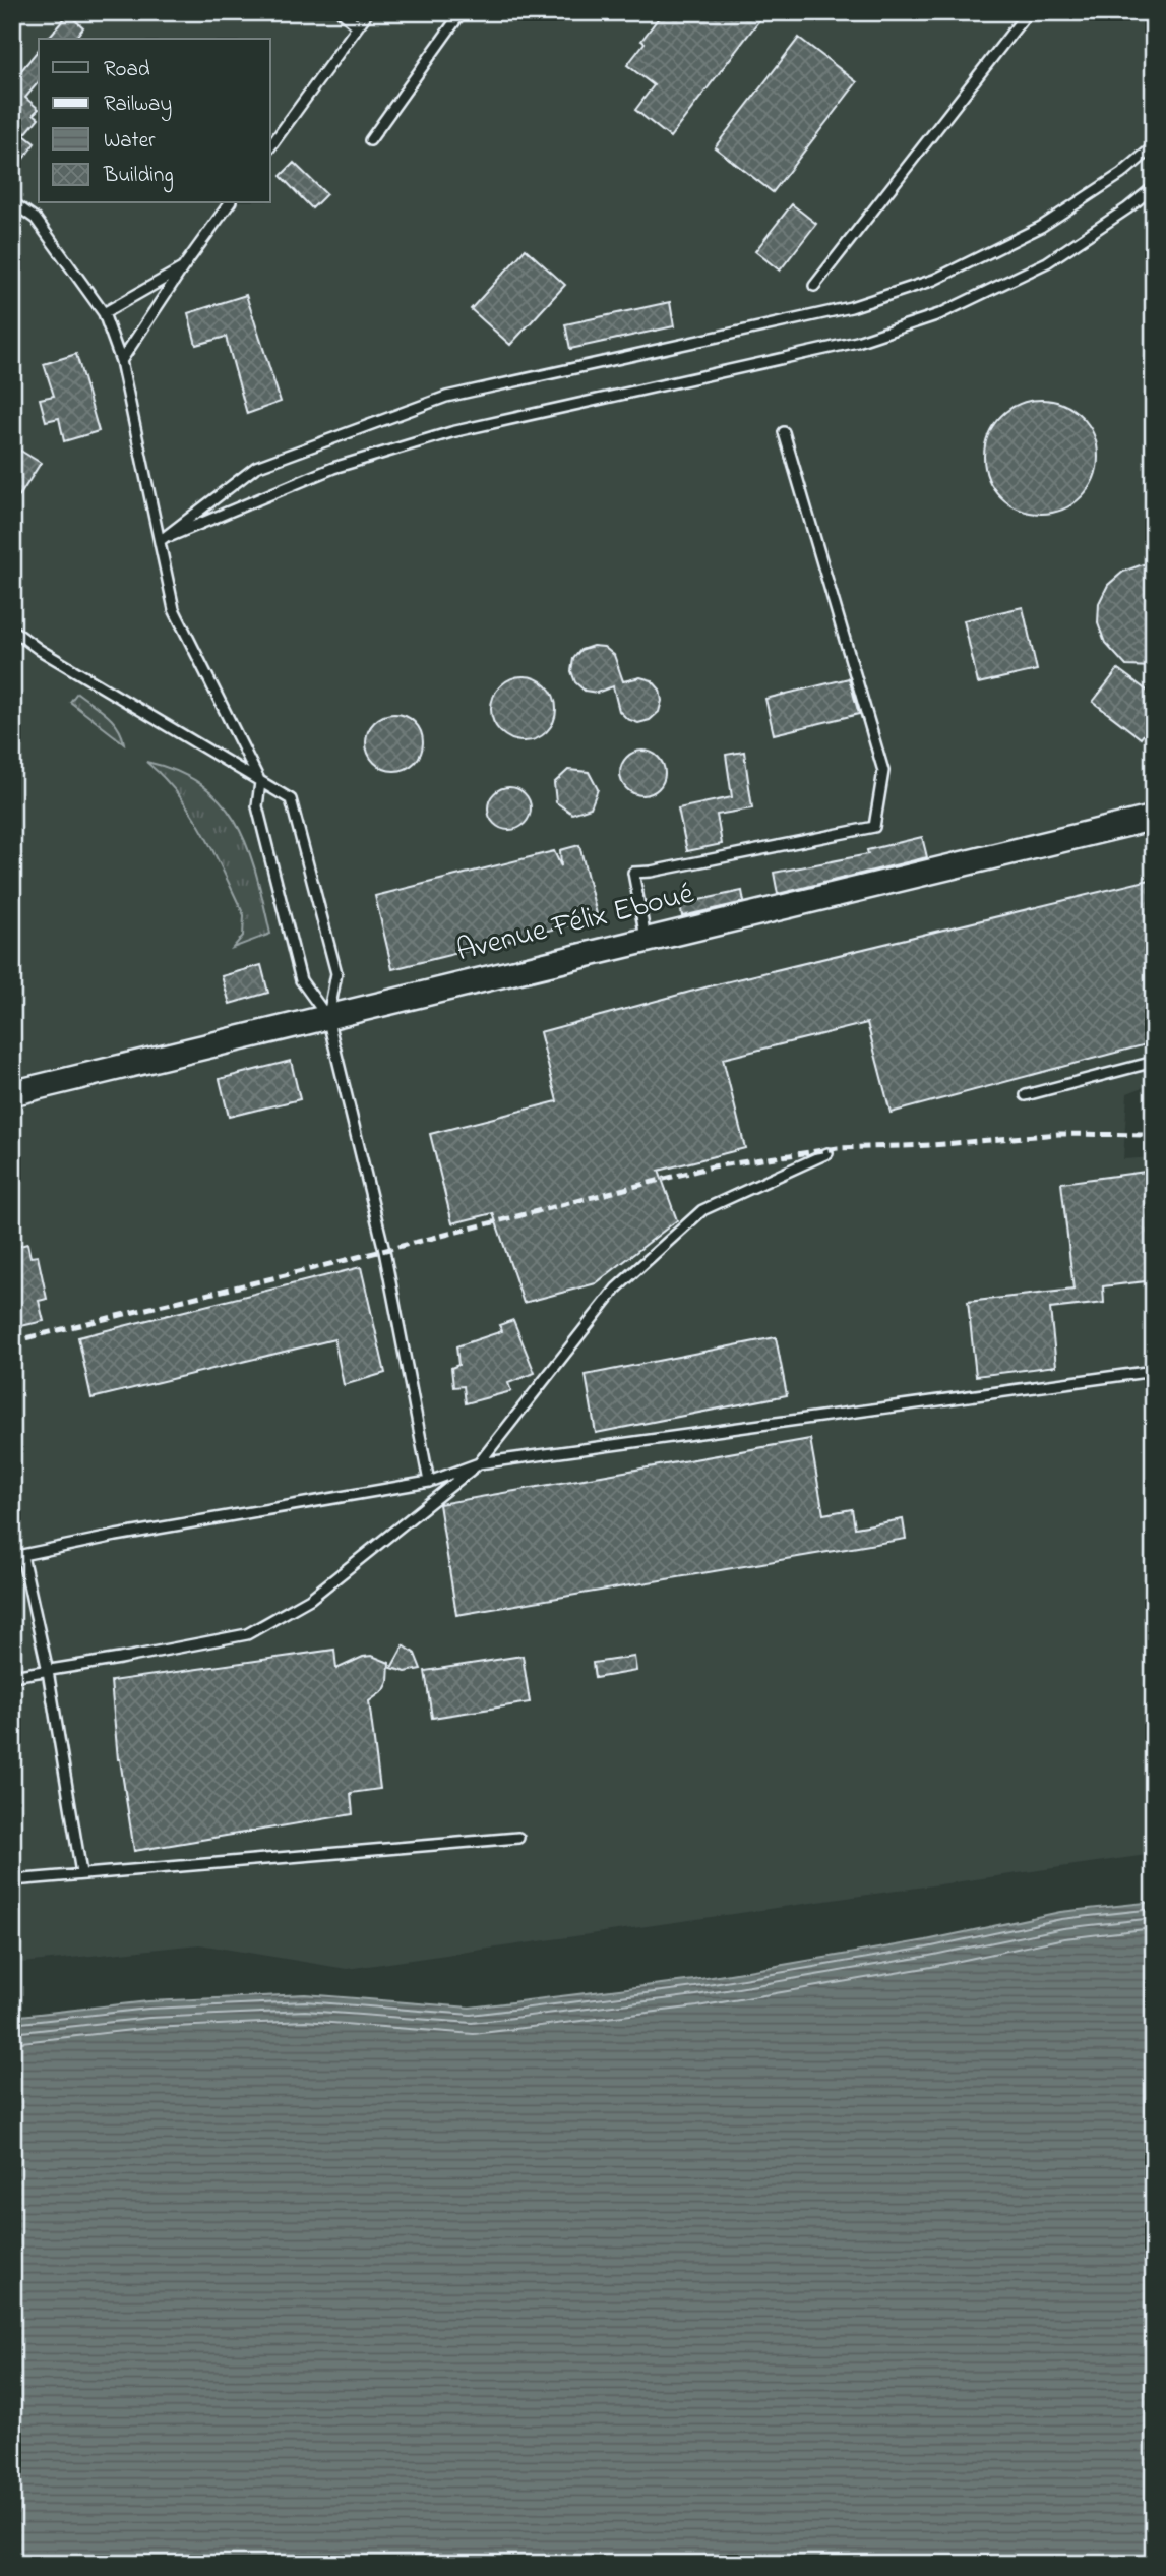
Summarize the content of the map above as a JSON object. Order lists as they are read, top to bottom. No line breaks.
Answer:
{"streets":{"street":["Avenue Félix Eboué"]},"legend":["Road","Railway","Water","Building"]}
